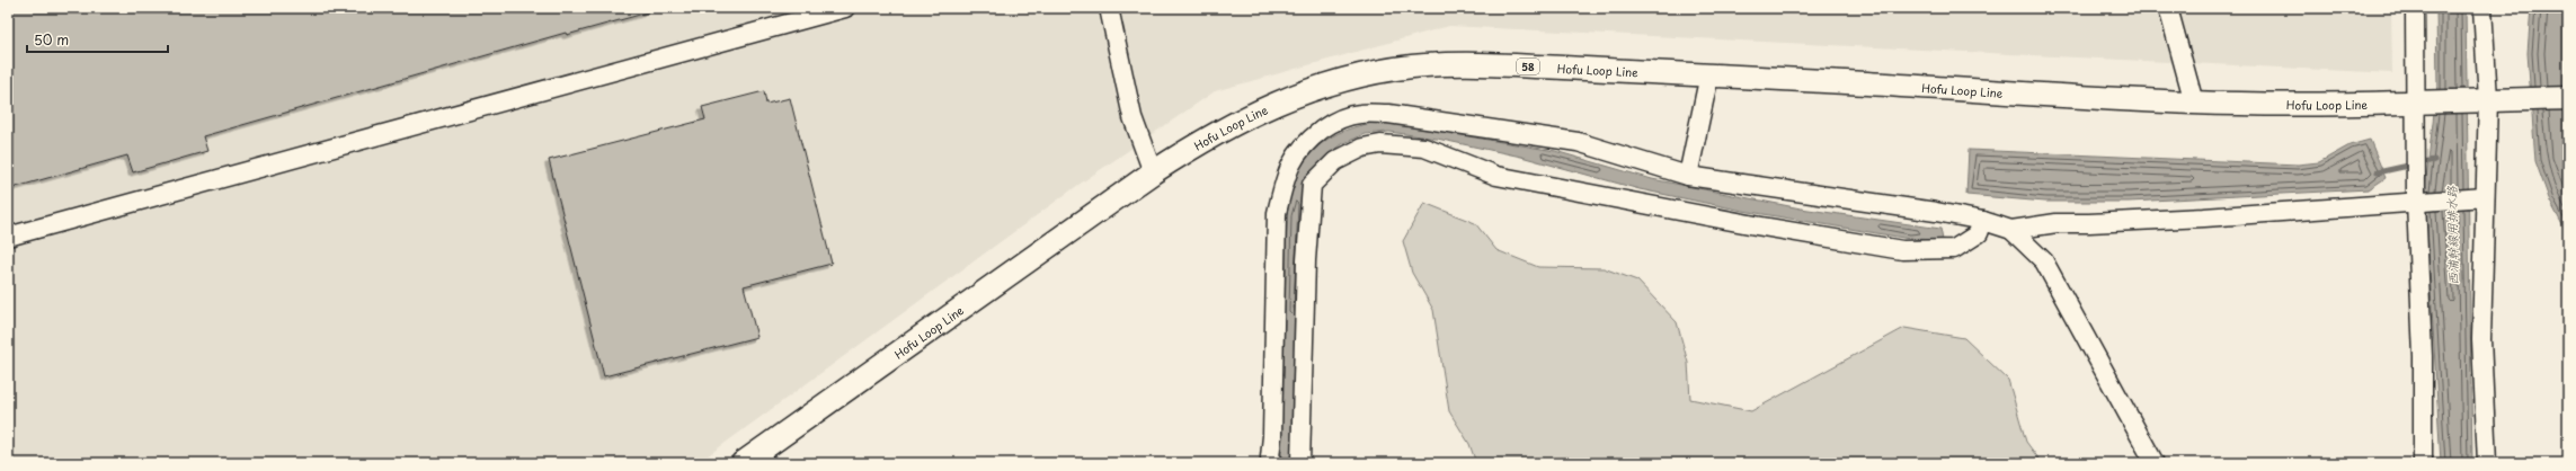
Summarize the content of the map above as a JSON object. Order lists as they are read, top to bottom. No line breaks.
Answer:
{"streets":{"main road":["58","Hofu Loop Line"]},"water":["西浦幹線用排水路"],"scale_bar":"50 m"}
